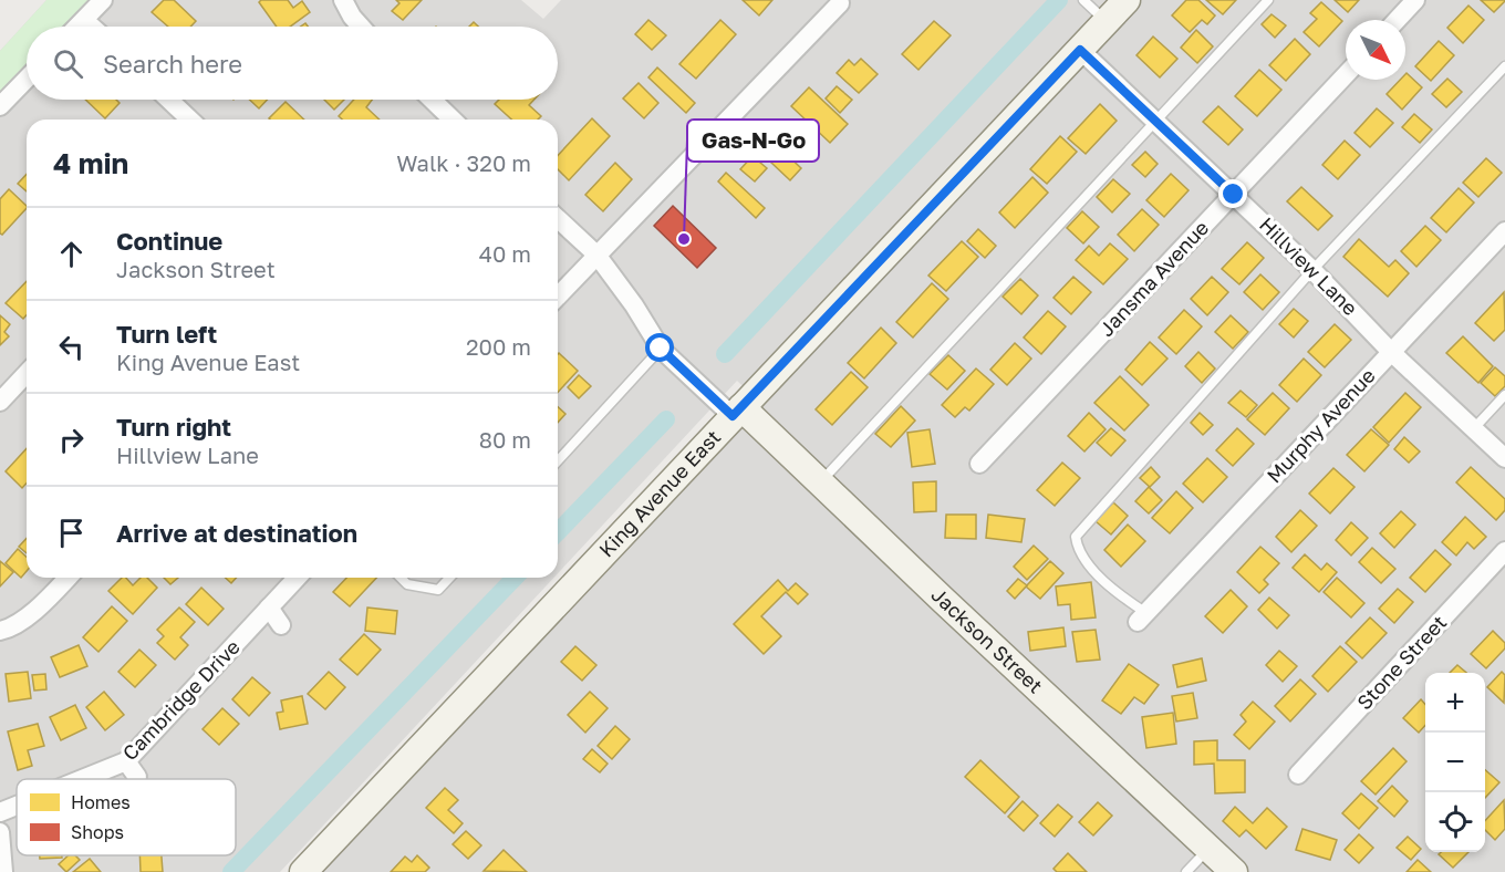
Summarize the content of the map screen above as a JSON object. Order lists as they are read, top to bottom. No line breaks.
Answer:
{"streets":{"main road":["King Avenue East","Jackson Street"],"street":["Hillview Lane","Jansma Avenue","Murphy Avenue","Stone Street","Cambridge Drive"]},"crossings":[["Hillview Lane","Jansma Avenue"],["Hillview Lane","Murphy Avenue"],["Hillview Lane","King Avenue East"],["King Avenue East","Jackson Street"]],"places":["Gas-N-Go"],"legend":["Homes","Shops"],"north":"bottom right","page":{"search":"Search here","heading":["4 min","Walk · 320 m"],"list":[["Continue","Jackson Street","40 m"],["Turn left","King Avenue East","200 m"],["Turn right","Hillview Lane","80 m"],"Arrive at destination"],"map_buttons":["+","−"]}}
